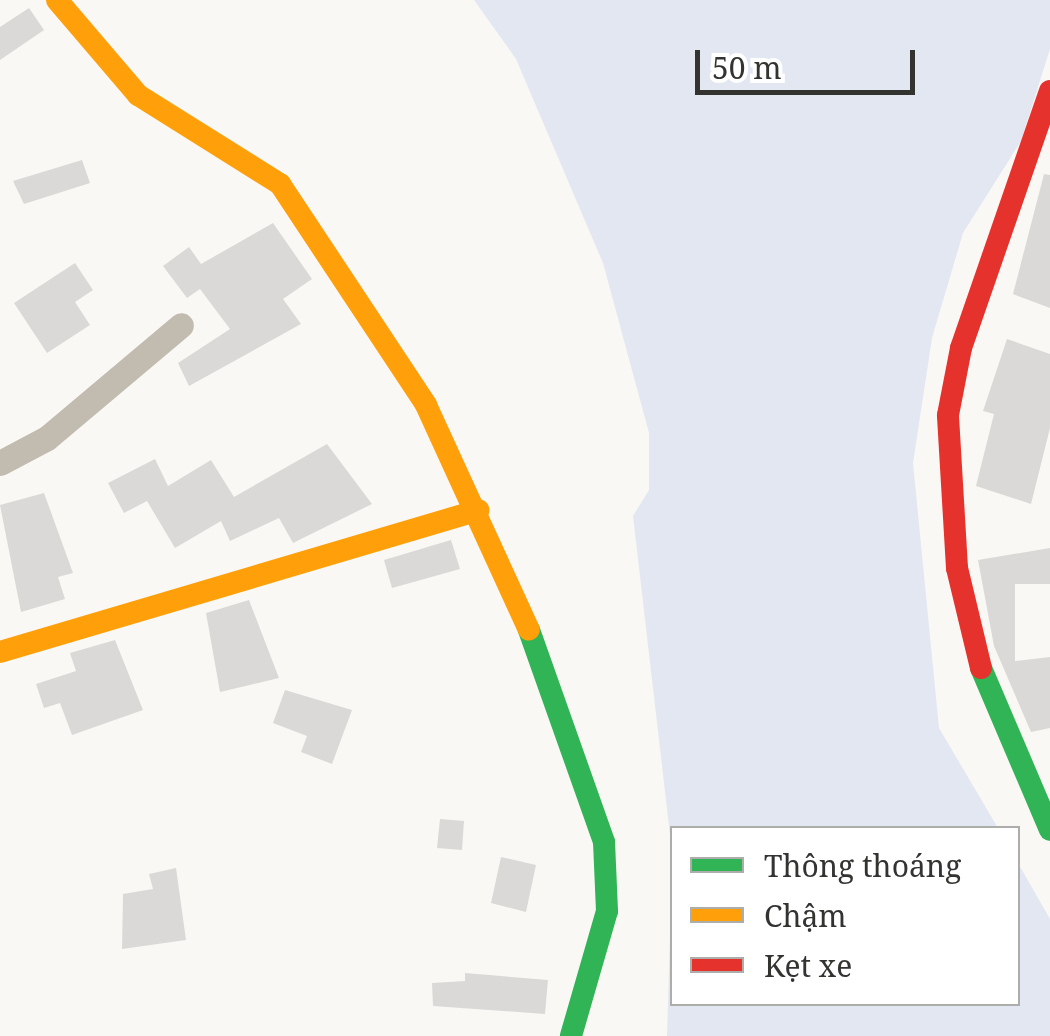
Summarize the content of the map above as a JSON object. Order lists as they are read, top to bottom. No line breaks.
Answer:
{"legend":["Thông thoáng","Chậm","Kẹt xe"],"scale_bar":"50 m"}
